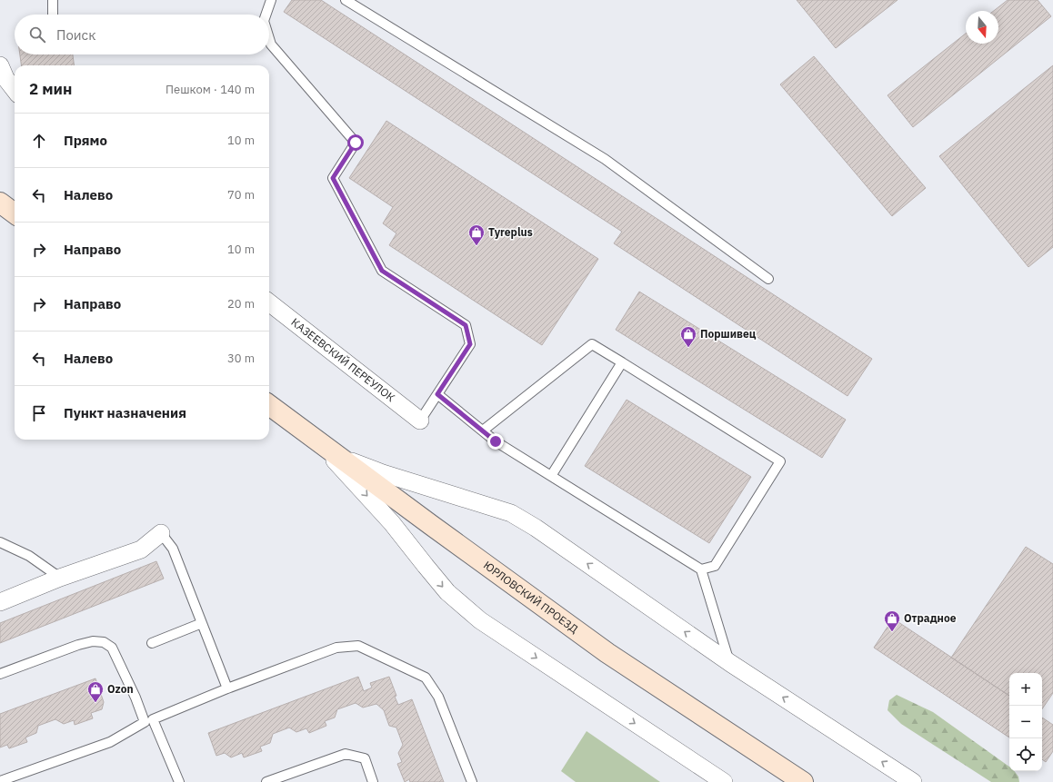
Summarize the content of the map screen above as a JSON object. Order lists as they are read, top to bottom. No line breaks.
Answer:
{"streets":{"main road":["ЮРЛОВСКИЙ ПРОЕЗД"],"street":["КАЗЕЕВСКИЙ ПЕРЕУЛОК"]},"places":{"shop":["Tyreplus","Поршивец","Отрадное","Ozon"]},"north":"bottom","page":{"search":"Поиск","heading":["2 мин","Пешком · 140 m"],"list":[["Прямо","10 m"],["Налево","70 m"],["Направо","10 m"],["Направо","20 m"],["Налево","30 m"],"Пункт назначения"],"map_buttons":["+","−"]}}
